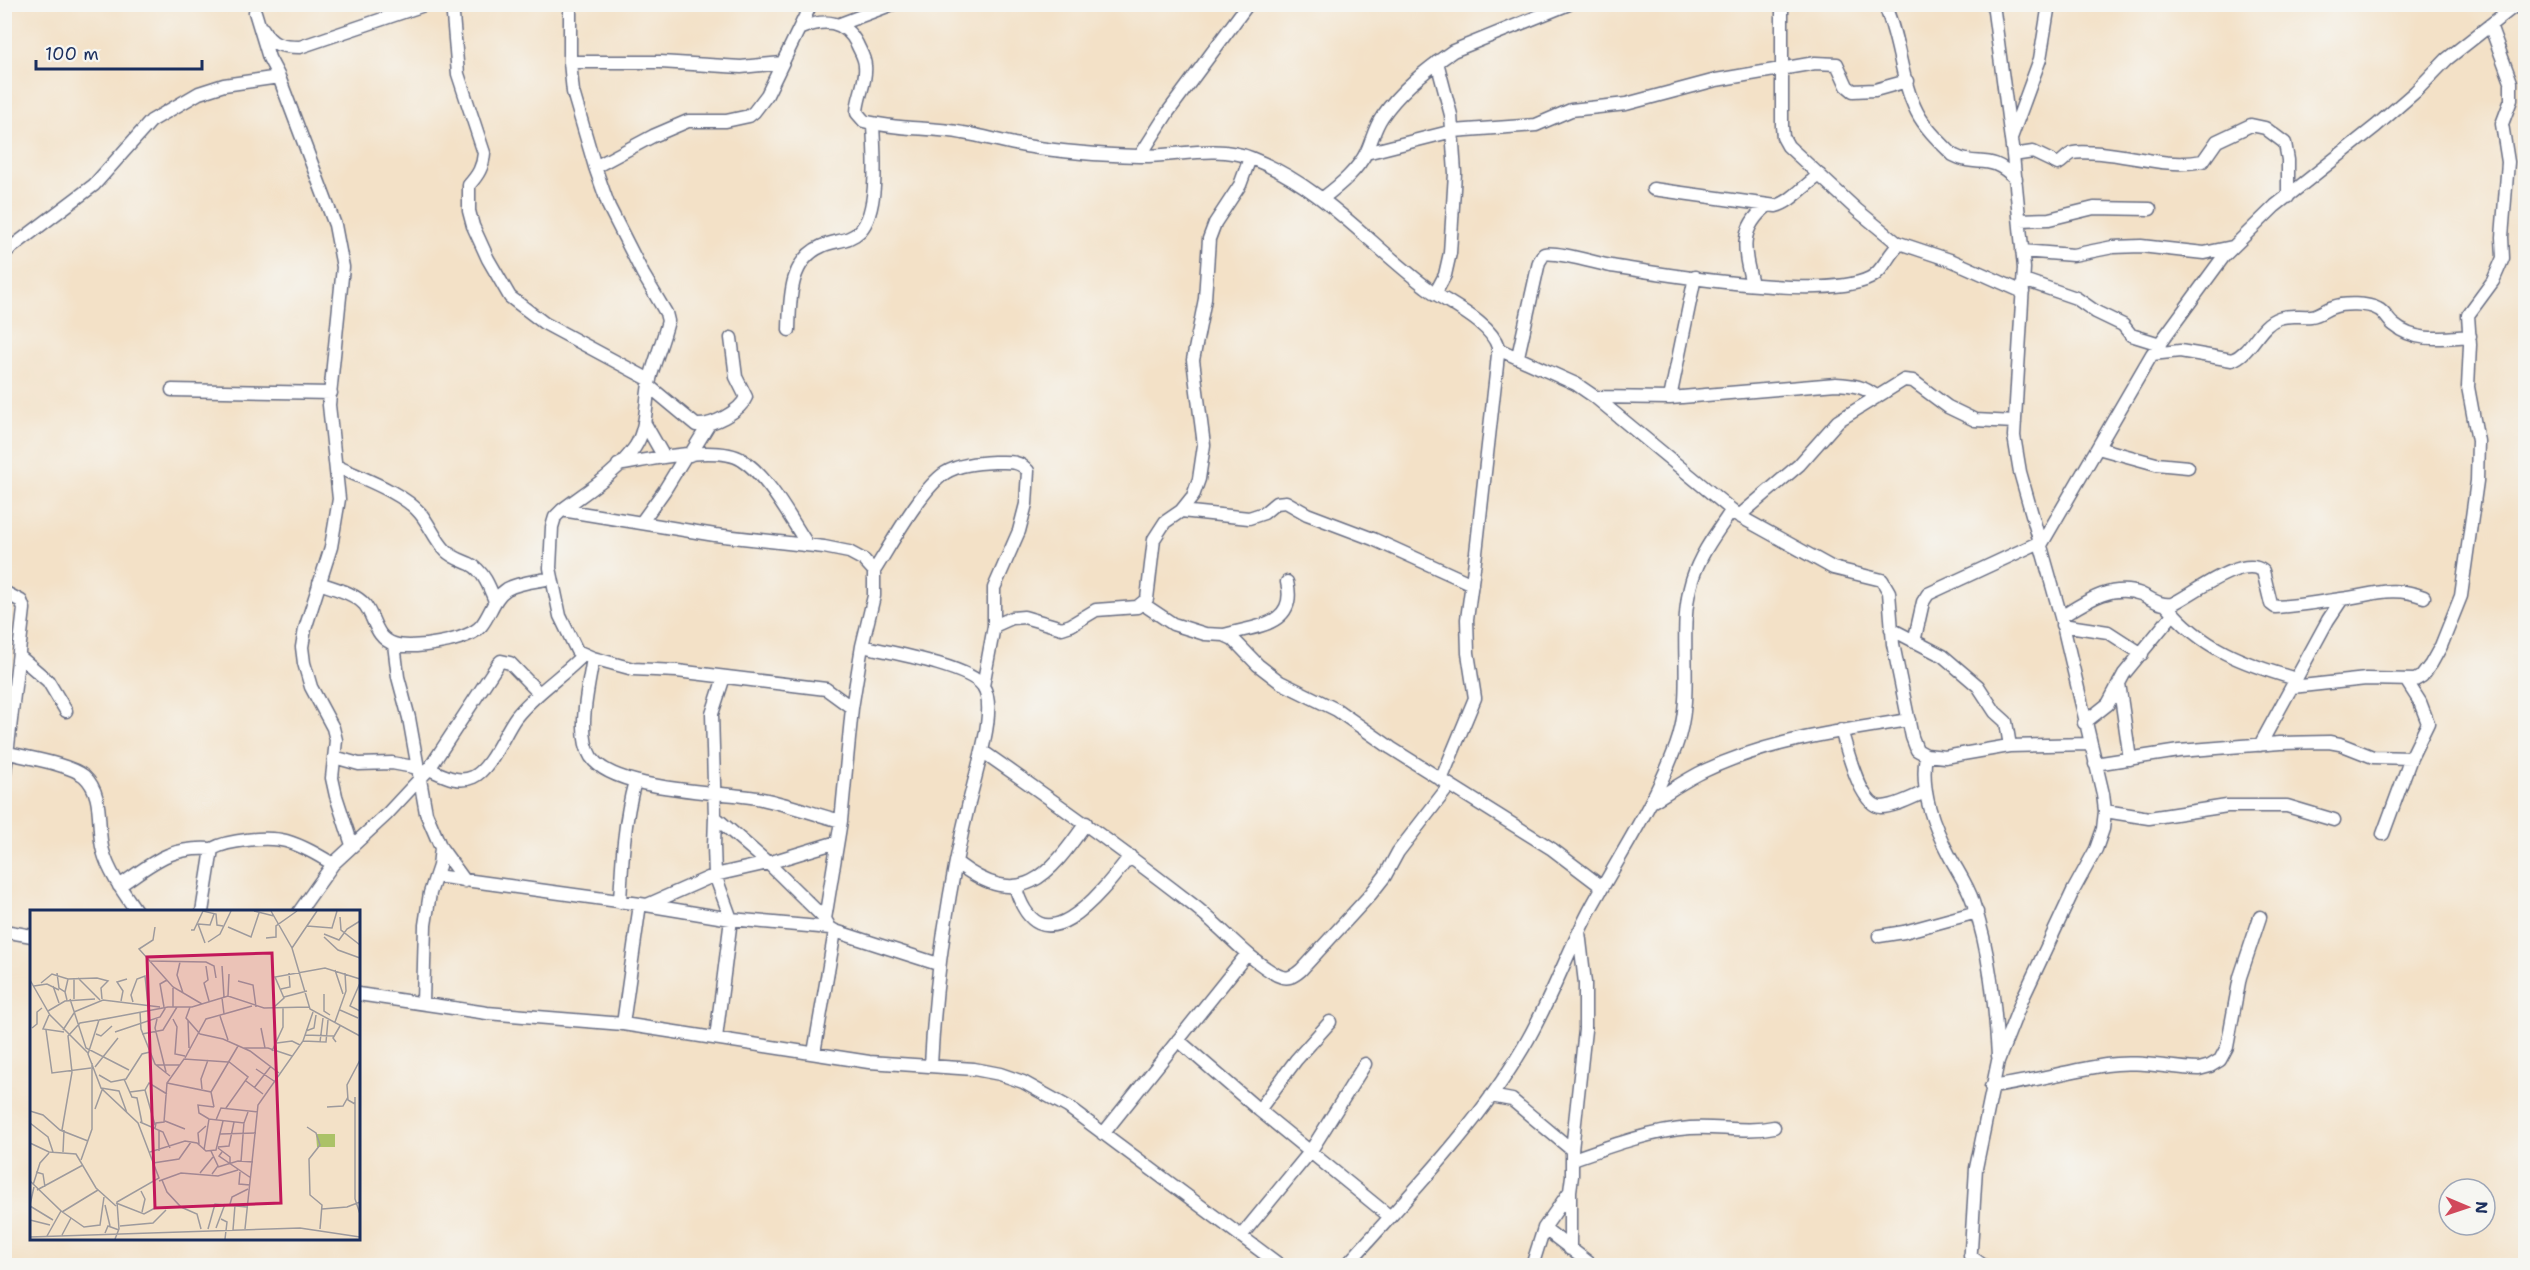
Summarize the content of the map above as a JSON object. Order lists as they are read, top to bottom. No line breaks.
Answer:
{"scale_bar":"100 m","north":"right"}
